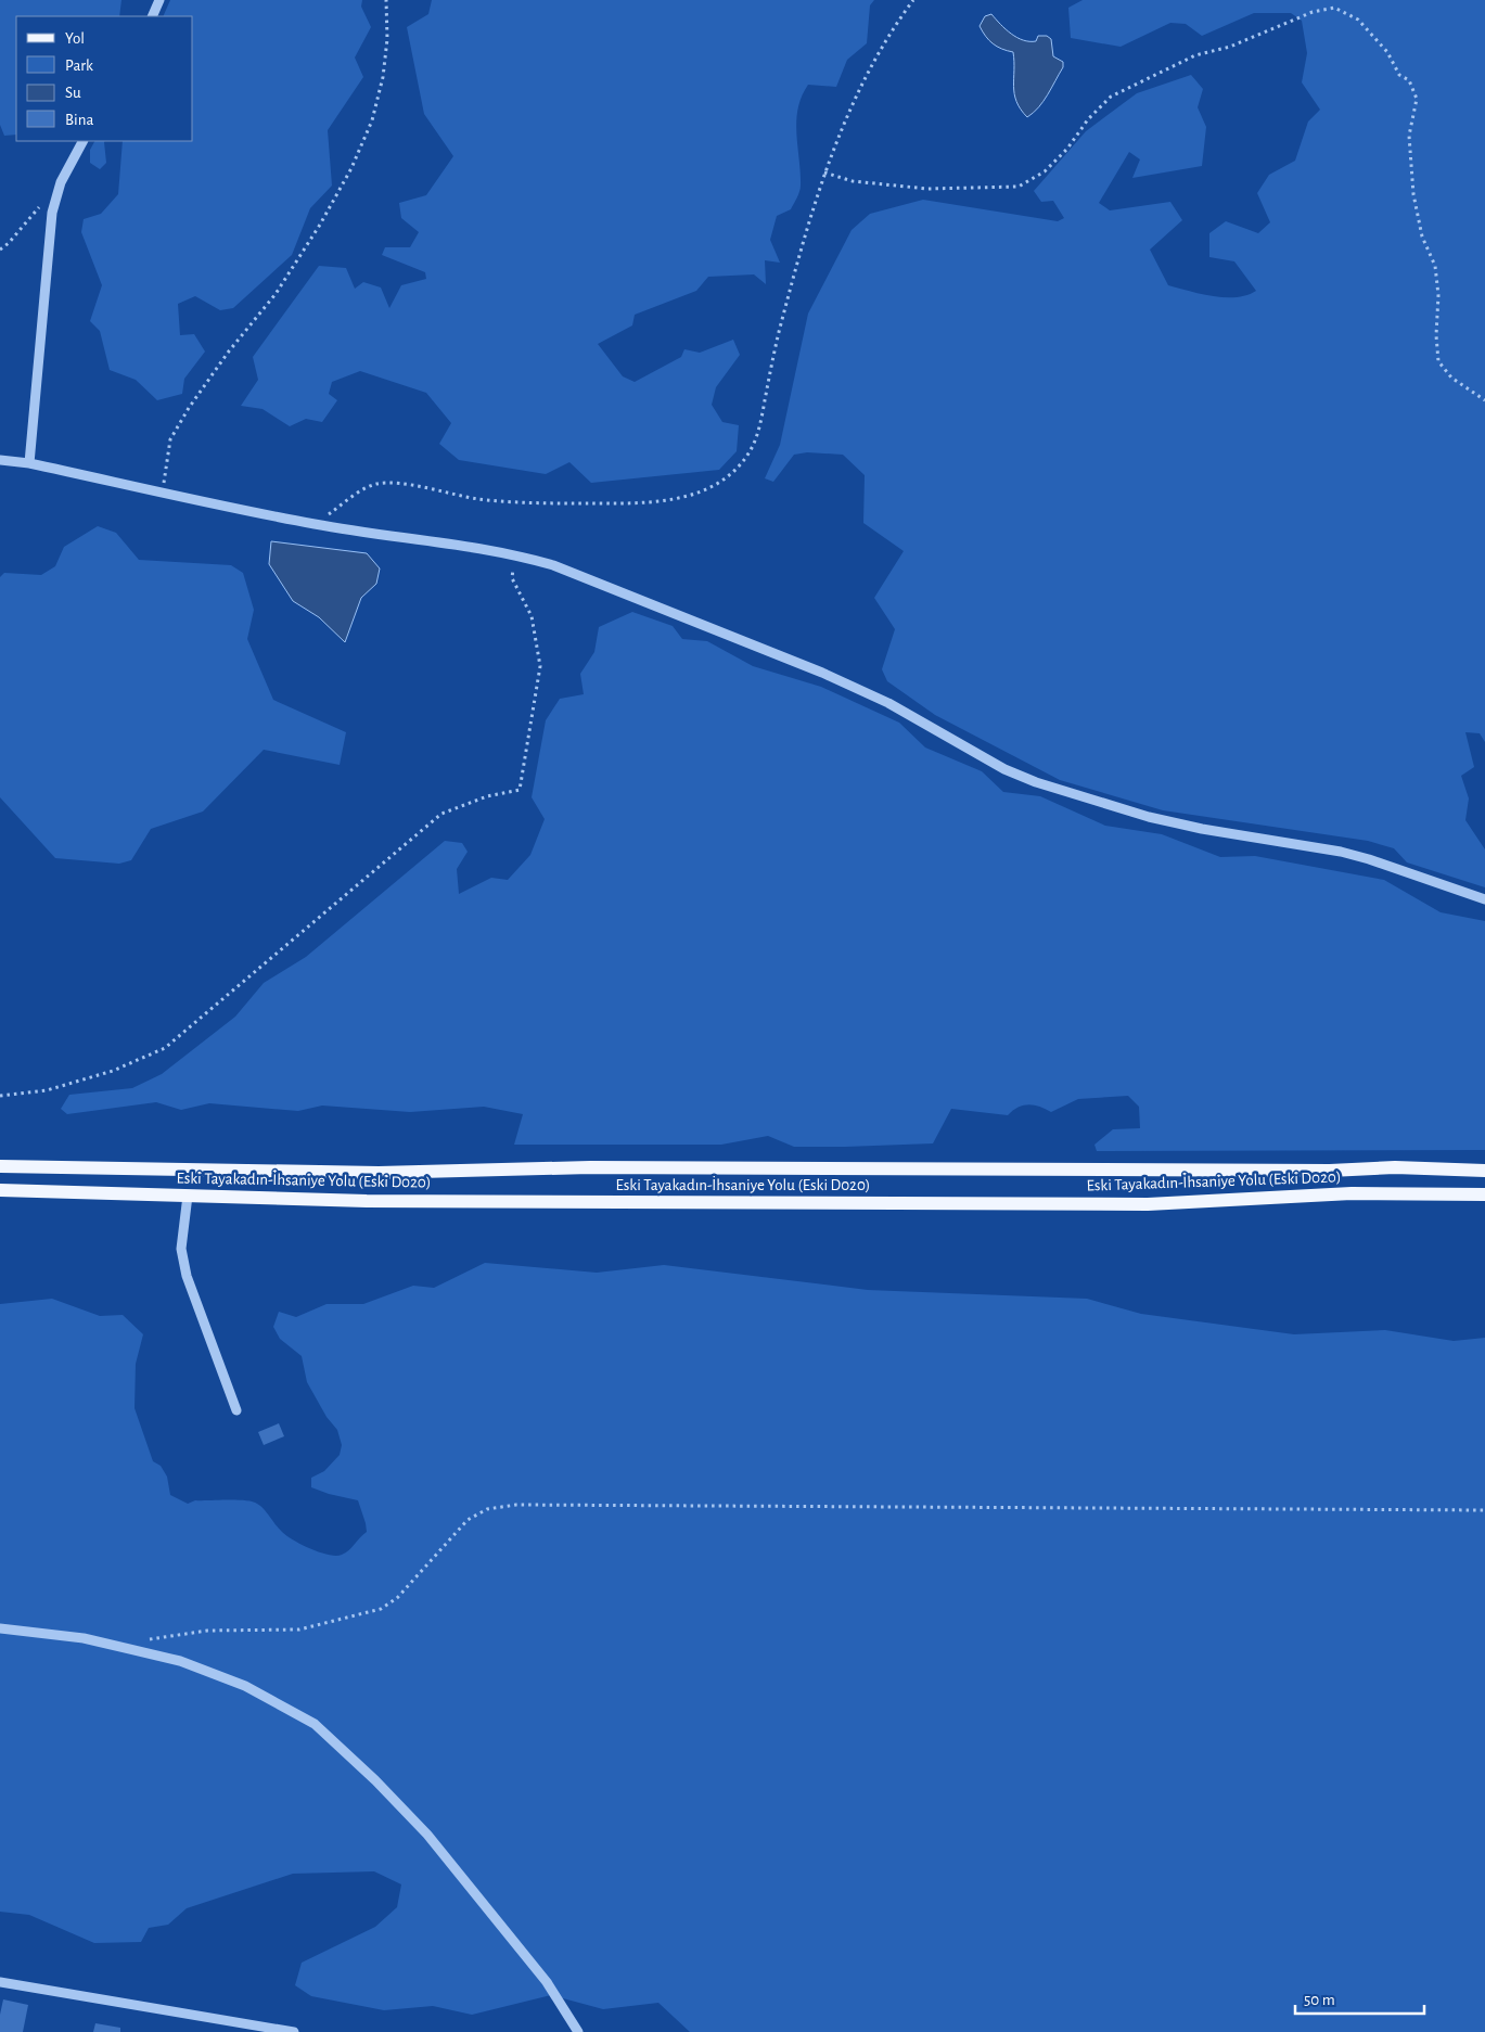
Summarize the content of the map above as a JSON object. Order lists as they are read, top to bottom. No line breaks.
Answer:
{"streets":{"main road":["Eski Tayakadın-İhsaniye Yolu (Eski D020)"]},"legend":["Yol","Park","Su","Bina"],"scale_bar":"50 m"}
